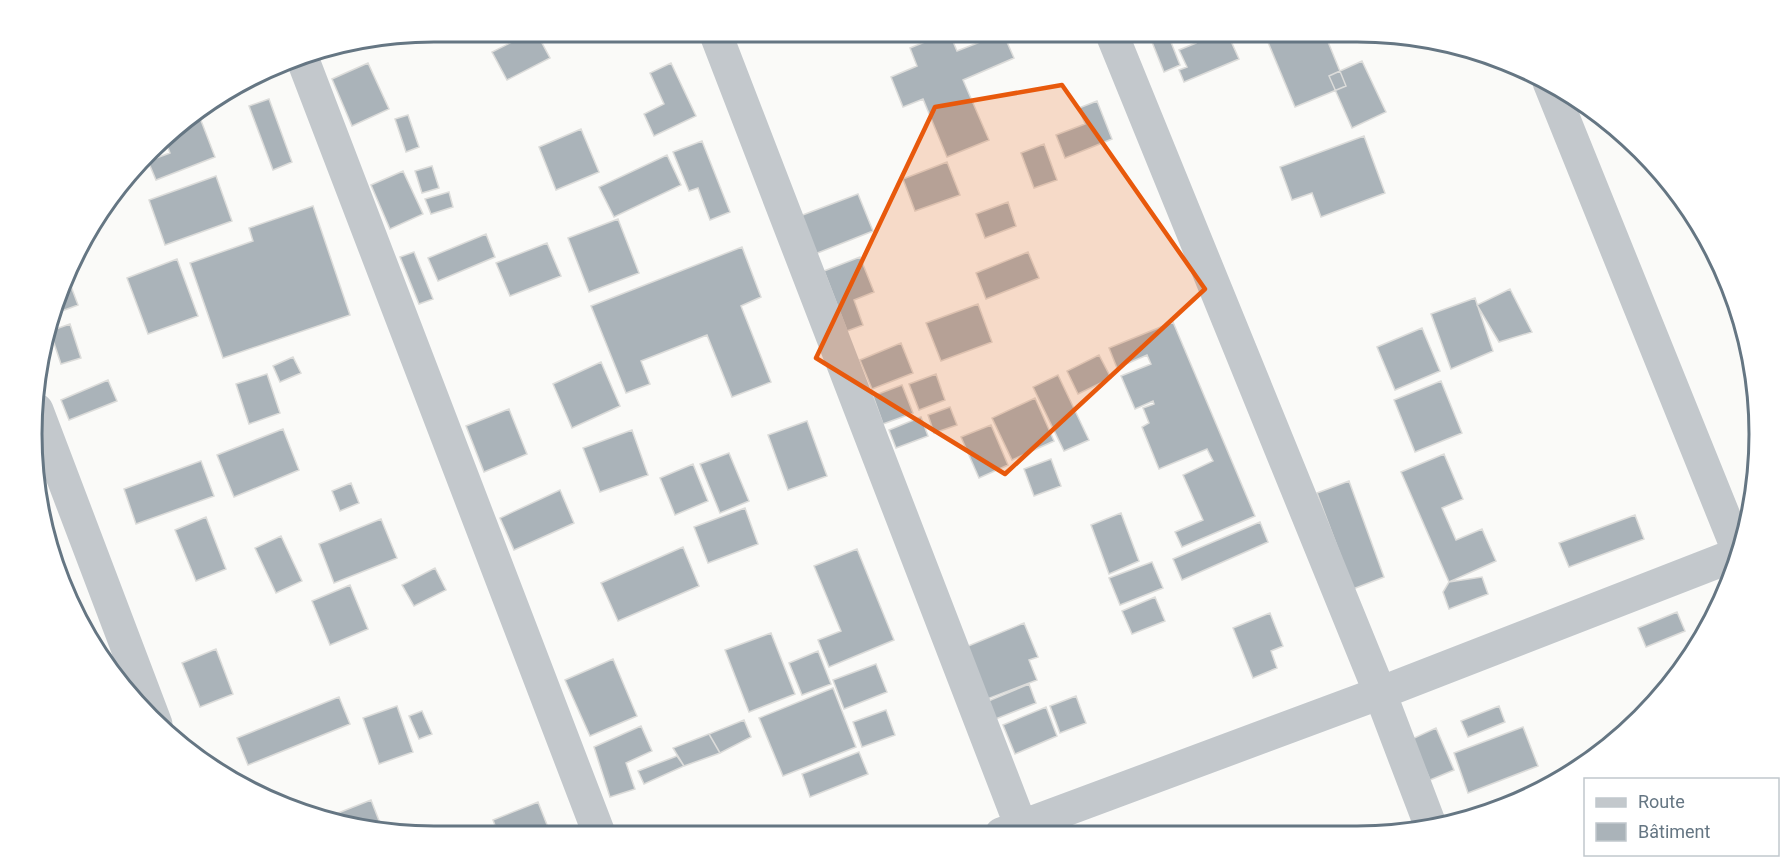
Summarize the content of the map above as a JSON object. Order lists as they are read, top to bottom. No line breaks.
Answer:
{"legend":["Route","Bâtiment"]}
